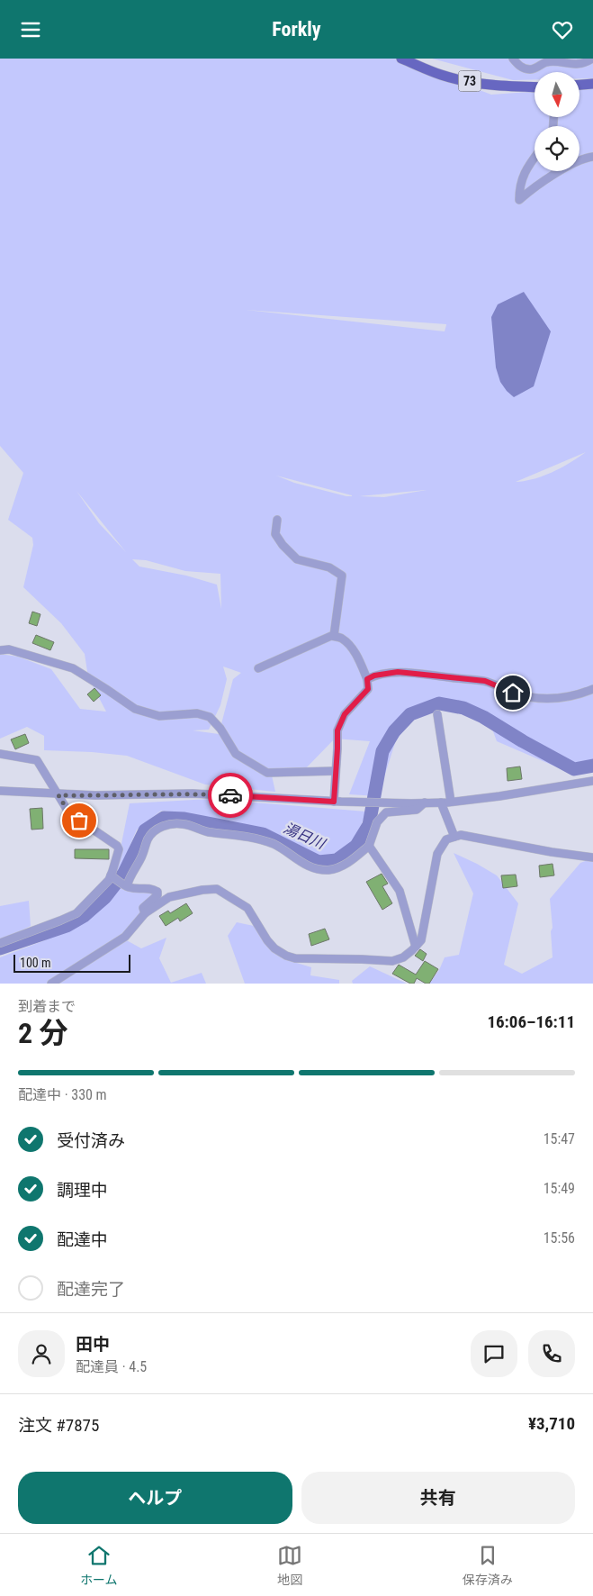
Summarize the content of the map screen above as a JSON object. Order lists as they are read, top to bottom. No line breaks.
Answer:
{"streets":{"main road":["73"]},"water":["湯日川"],"scale_bar":"100 m","north":"bottom","page":{"header":"Forkly","scale":"100 m","heading":["2 分","到着まで","16:06–16:11"],"panel":["田中","配達員 · 4.5","注文 #7875","¥3,710"],"bar":"配達中 · 330 m","list":[["受付済み","15:47"],["調理中","15:49"],["配達中","15:56"],"配達完了"],"buttons":["ヘルプ","共有"],"tabs":["ホーム","地図","保存済み"]}}
